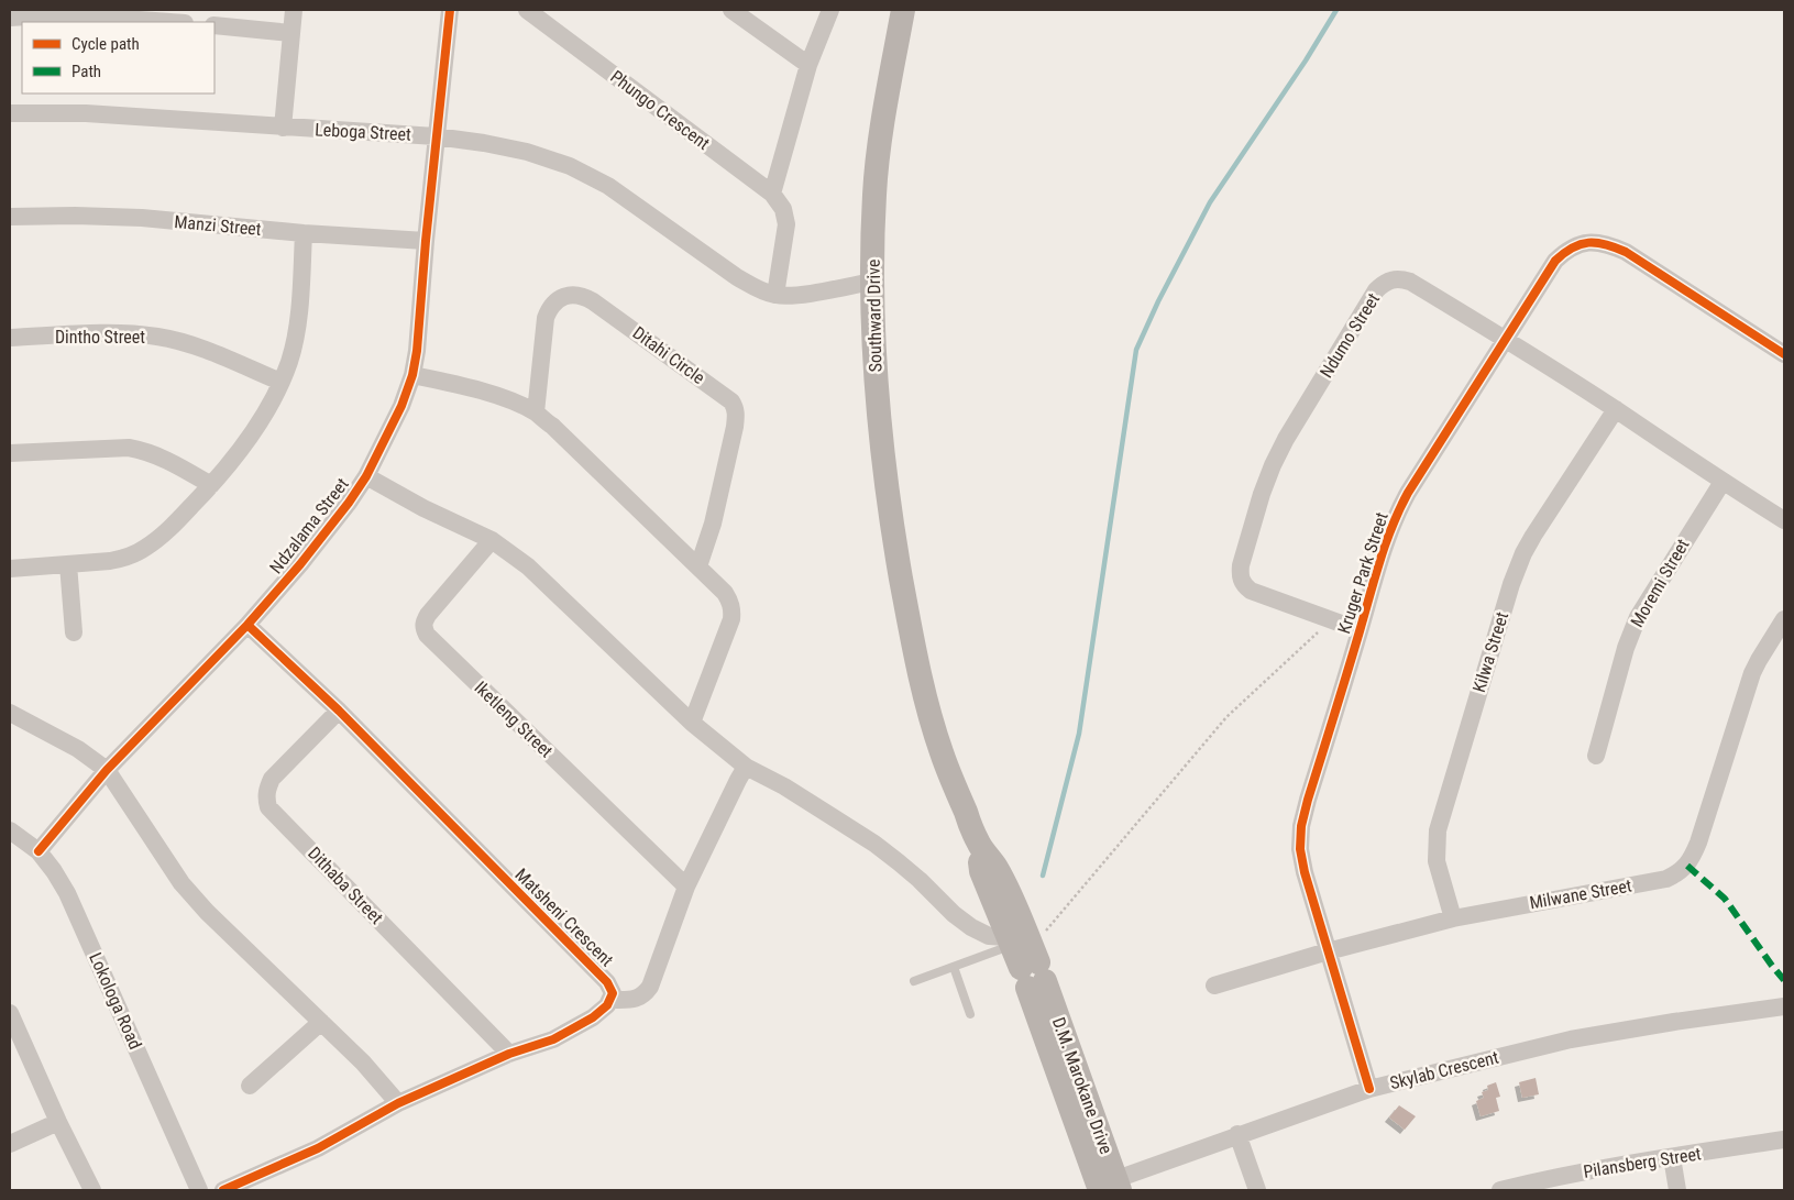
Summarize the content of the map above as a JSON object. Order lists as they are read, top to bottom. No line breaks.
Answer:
{"streets":{"main road":["Southward Drive","D.M. Marokane Drive"],"street":["Phungo Crescent","Leboga Street","Manzi Street","Ndumo Street","Dintho Street","Ditahi Circle","Ndzalama Street","Kruger Park Street","Moremi Street","Kilwa Street","Iketleng Street","Dithaba Street","Milwane Street","Matsheni Crescent","Lokologa Road","Skylab Crescent","Pilansberg Street"]},"crossings":[["Phungo Crescent","Leboga Street"],["Leboga Street","Ndzalama Street"],["Manzi Street","Ndzalama Street"],["Southward Drive","D.M. Marokane Drive"],["Ndumo Street","Kruger Park Street"],["Ndumo Street","Moremi Street"],["Ndumo Street","Kilwa Street"],["Ndzalama Street","Matsheni Crescent"],["Ndzalama Street","Lokologa Road"],["Kruger Park Street","Milwane Street"],["Kruger Park Street","Skylab Crescent"],["Kilwa Street","Milwane Street"],["Dithaba Street","Matsheni Crescent"],["Skylab Crescent","D.M. Marokane Drive"]],"legend":["Cycle path","Path"]}
